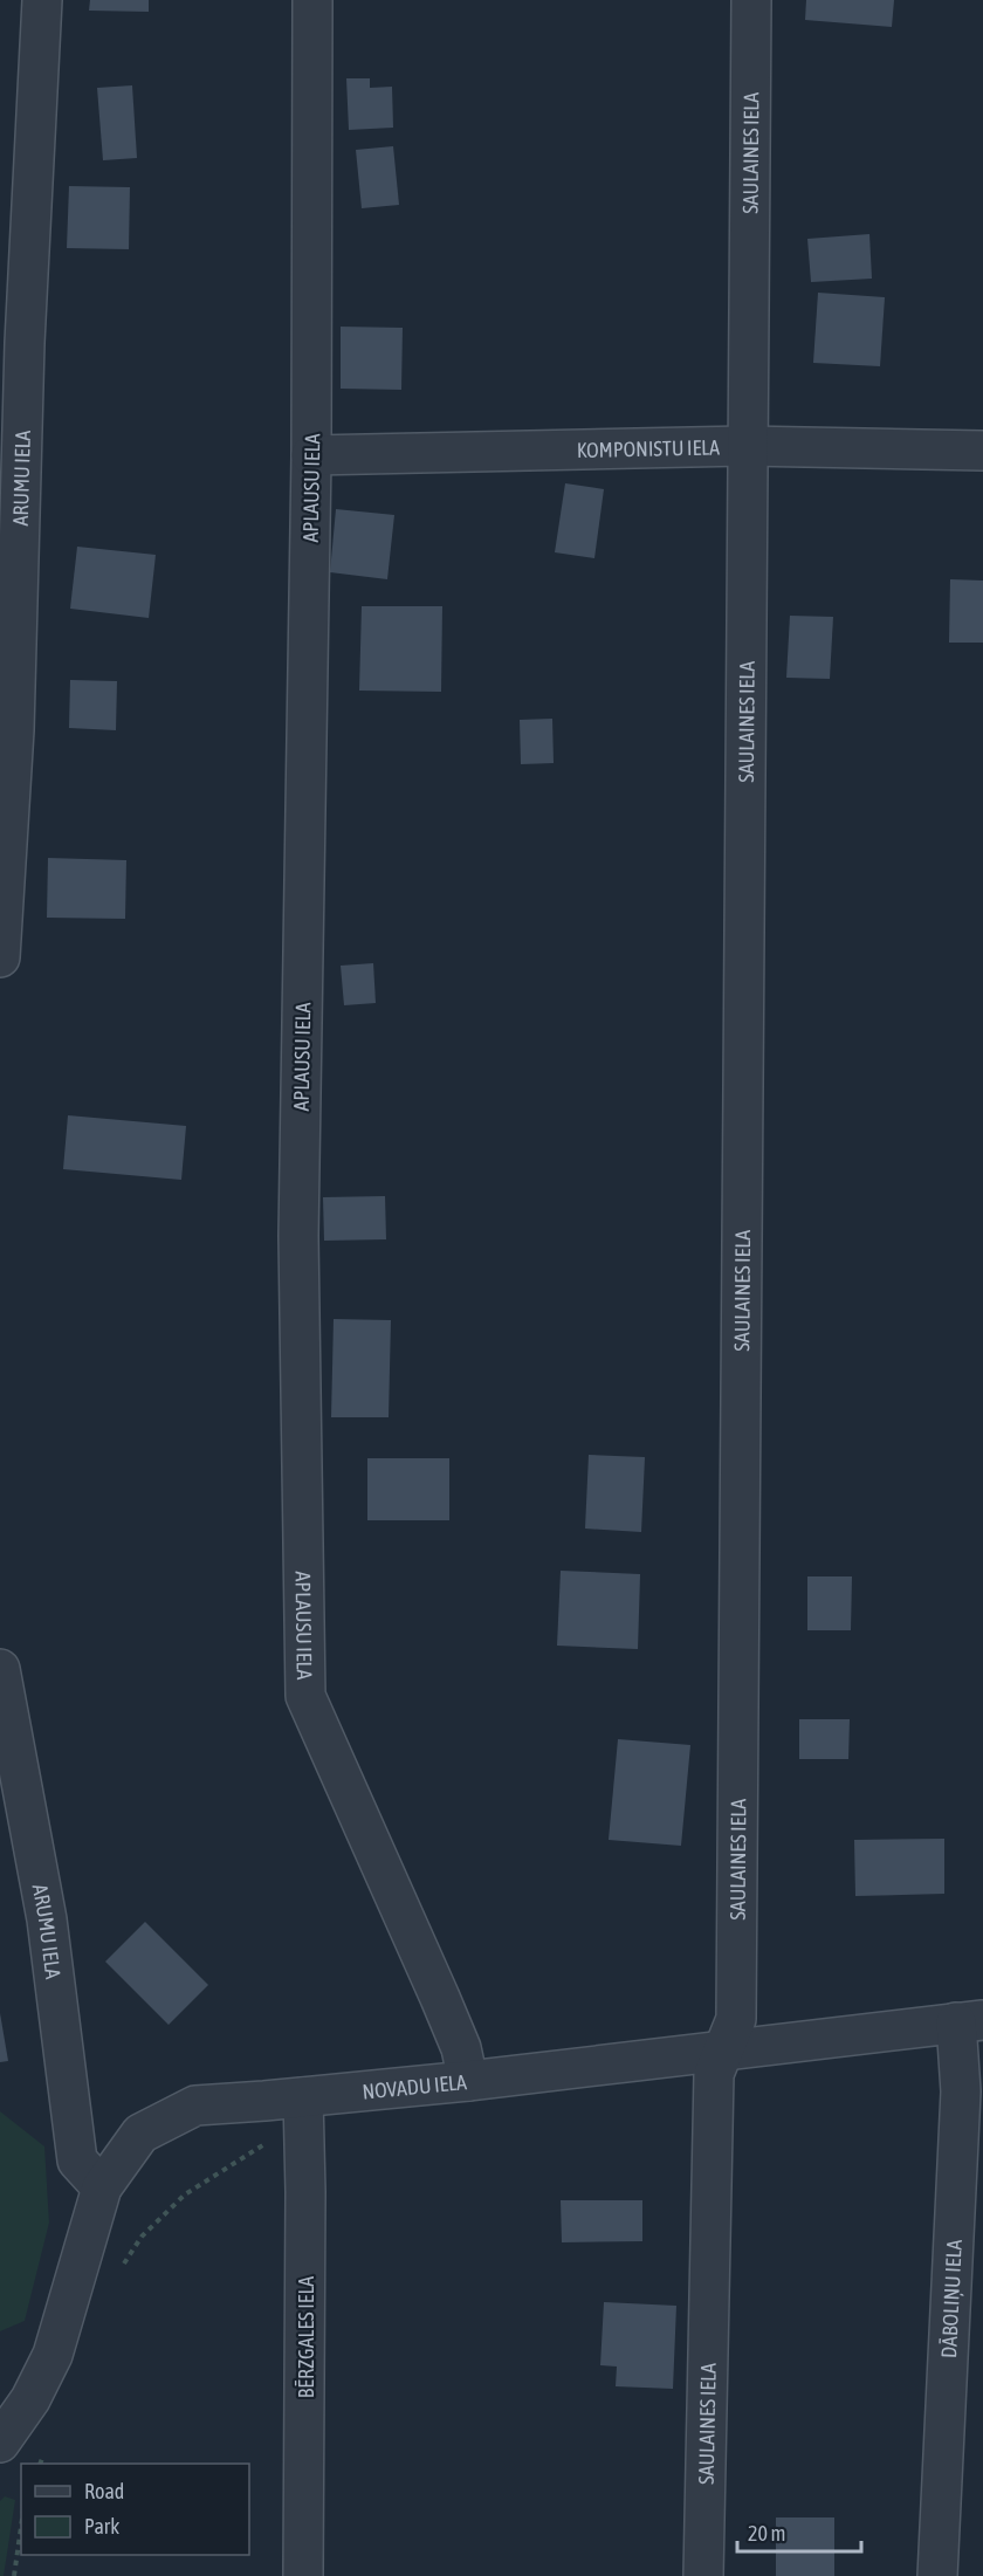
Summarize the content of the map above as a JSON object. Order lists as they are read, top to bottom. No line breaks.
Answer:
{"streets":{"street":["SAULAINES IELA","KOMPONISTU IELA","ARUMU IELA","APLAUSU IELA","NOVADU IELA","DĀBOLIŅU IELA","BĒRZGALES IELA"]},"crossings":[["SAULAINES IELA","KOMPONISTU IELA"],["SAULAINES IELA","NOVADU IELA"],["KOMPONISTU IELA","APLAUSU IELA"],["ARUMU IELA","NOVADU IELA"],["APLAUSU IELA","NOVADU IELA"],["NOVADU IELA","DĀBOLIŅU IELA"],["NOVADU IELA","BĒRZGALES IELA"]],"legend":["Road","Park"],"scale_bar":"20 m"}
